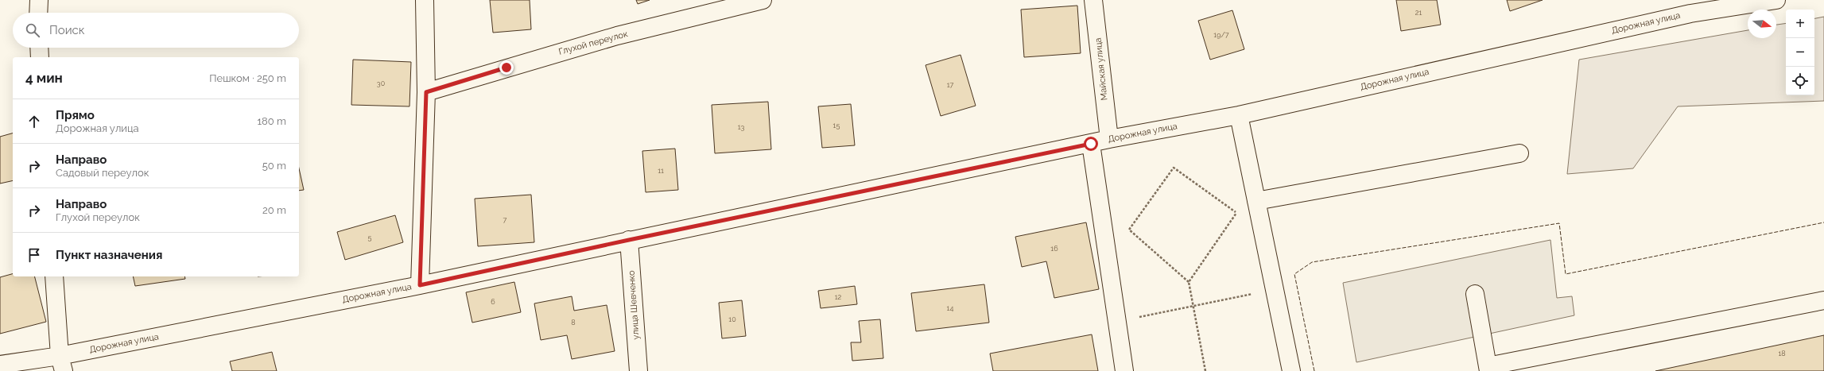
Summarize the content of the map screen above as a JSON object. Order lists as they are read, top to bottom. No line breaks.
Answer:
{"streets":{"street":["Дорожная улица","Глухой переулок","Майская улица","улица Шевченко"]},"crossings":[["Дорожная улица","Майская улица"],["Дорожная улица","улица Шевченко"]],"house_numbers":["21","19/7","30","17","15","13","11","7","5","16","12","6","14","10","8","18"],"north":"right","page":{"map_buttons":["+","−"],"search":"Поиск","heading":["4 мин","Пешком · 250 m"],"list":[["Прямо","Дорожная улица","180 m"],["Направо","Садовый переулок","50 m"],["Направо","Глухой переулок","20 m"],"Пункт назначения"]}}
